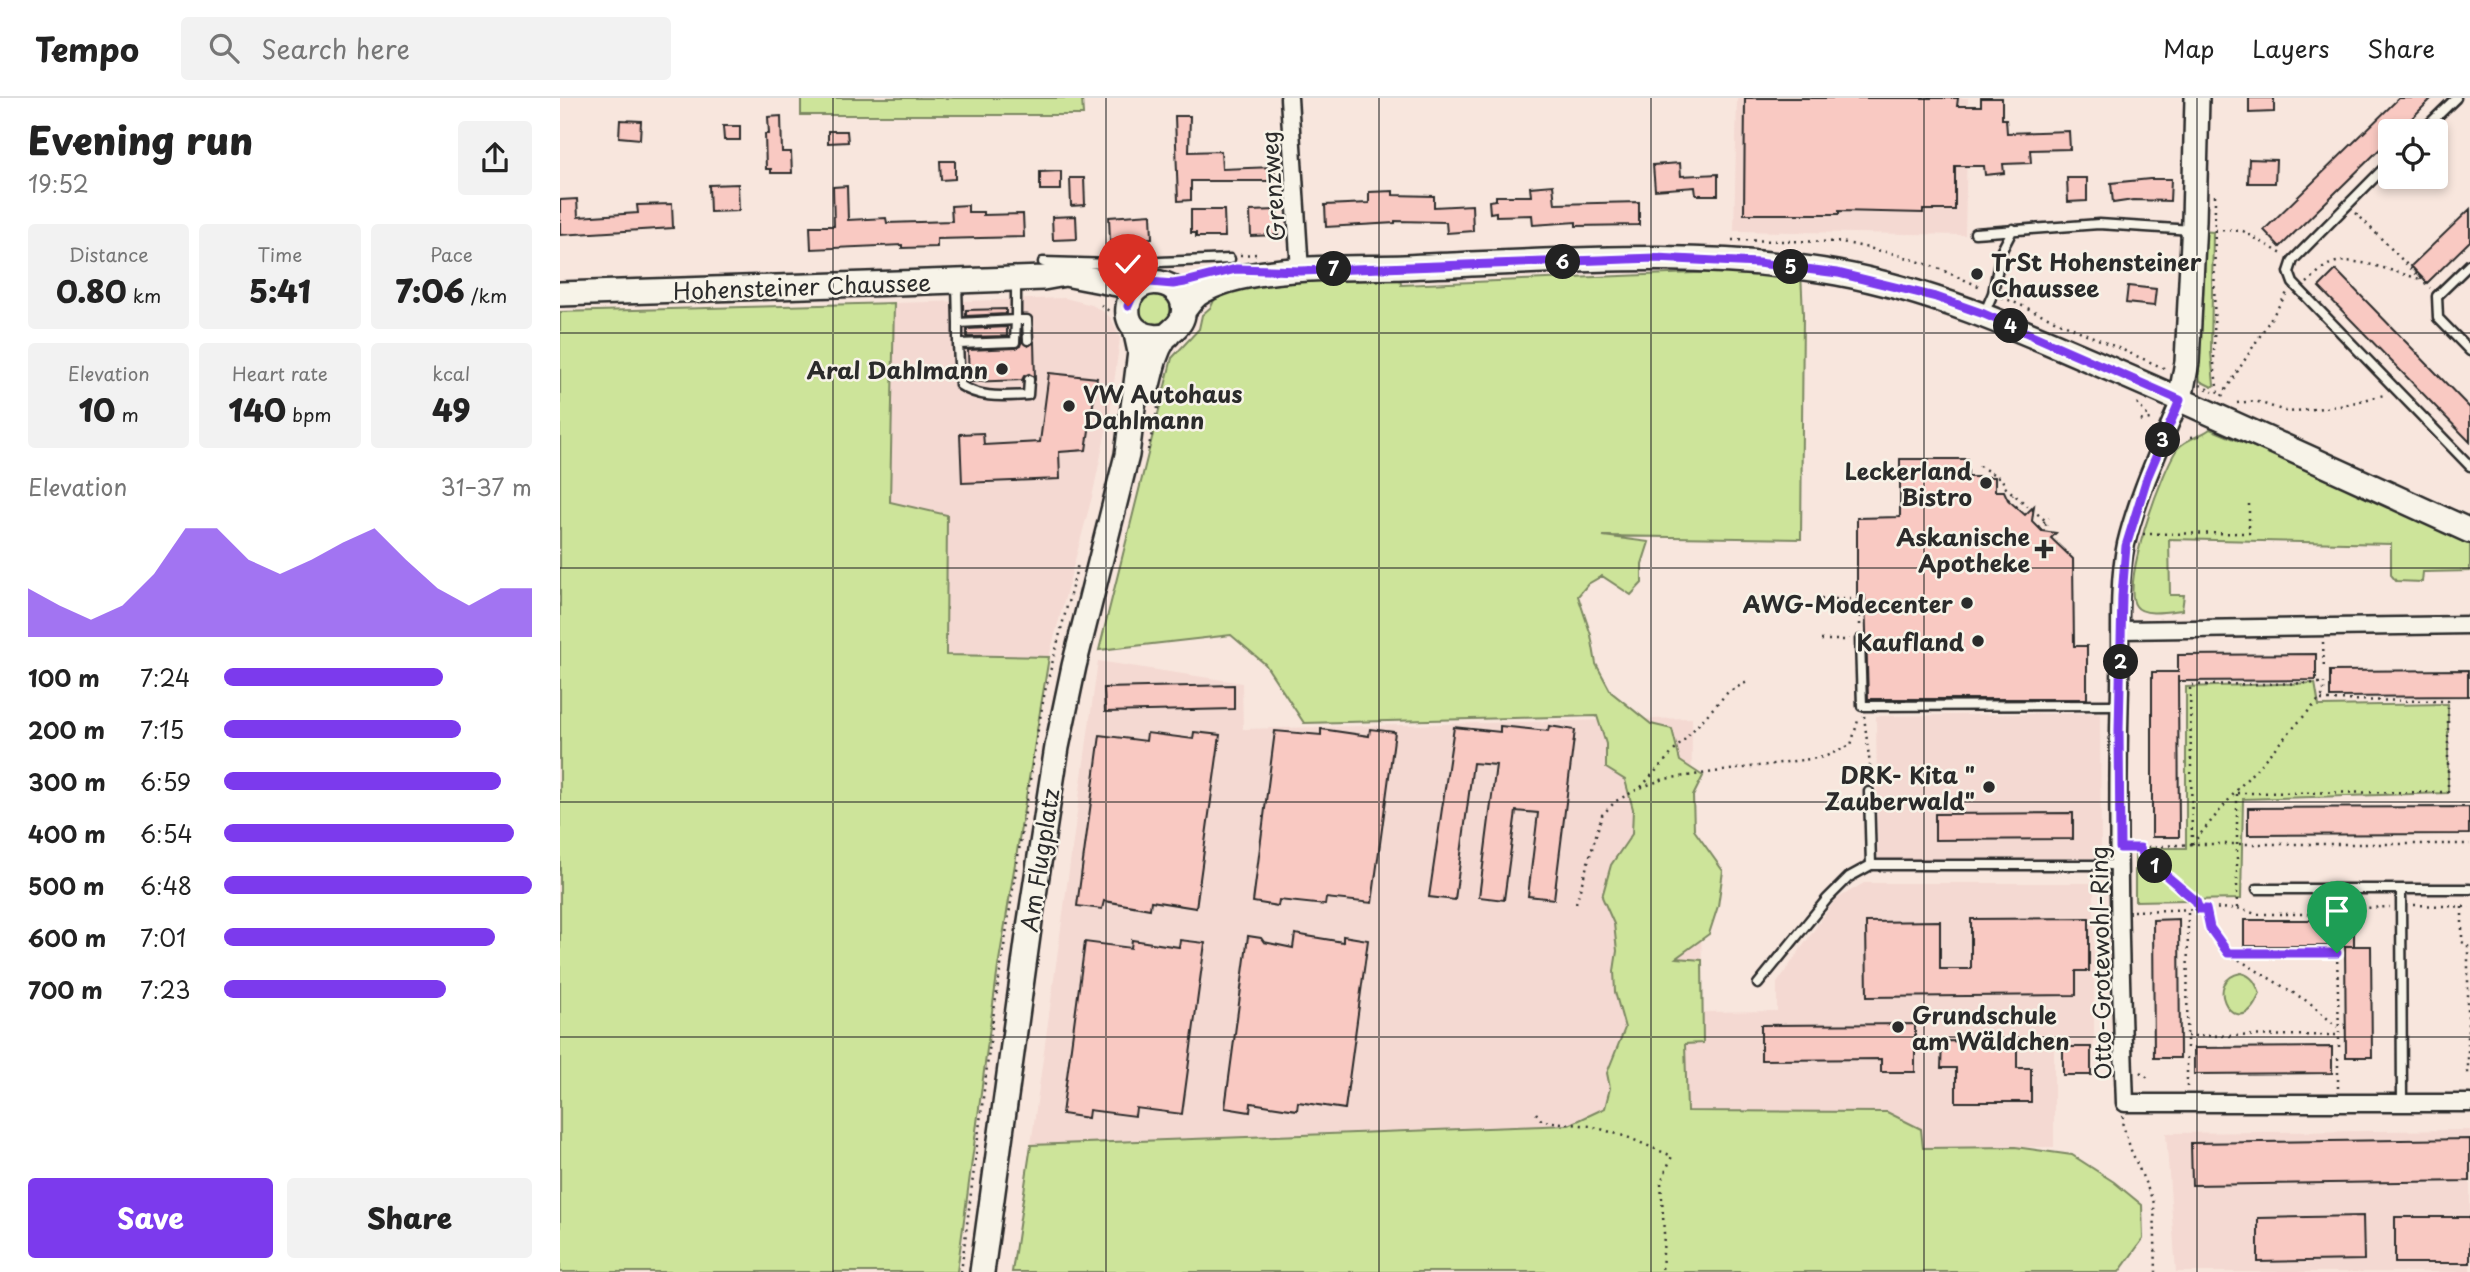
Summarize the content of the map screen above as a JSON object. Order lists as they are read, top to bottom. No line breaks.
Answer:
{"streets":{"main road":["Hohensteiner Chaussee","Am Flugplatz"],"street":["Grenzweg","Otto-Grotewohl-Ring"]},"crossings":[["Hohensteiner Chaussee","Am Flugplatz"]],"places":{"other":["TrSt Hohensteiner Chaussee","Aral Dahlmann","VW Autohaus Dahlmann","Leckerland Bistro","AWG-Modecenter","Kaufland","DRK- Kita \" Zauberwald\"","Grundschule am Wäldchen"],"health":["Askanische Apotheke"]},"page":{"header":"Tempo","search":"Search here","nav":["Map","Layers","Share"],"heading":["Evening run","19:52"],"stats":[["Distance","0.80 km"],["Time","5:41"],["Pace","7:06 /km"],["Elevation","10 m"],["Heart rate","140 bpm"],["kcal","49"]],"pins":["6","5","7","4","3","2","1"],"chart":["Elevation","31–37 m"],"list":[{"name":"100 m","note":"7:24"},{"name":"200 m","note":"7:15"},{"name":"300 m","note":"6:59"},{"name":"400 m","note":"6:54"},{"name":"500 m","note":"6:48"},{"name":"600 m","note":"7:01"},{"name":"700 m","note":"7:23"}],"buttons":["Save","Share"]}}
